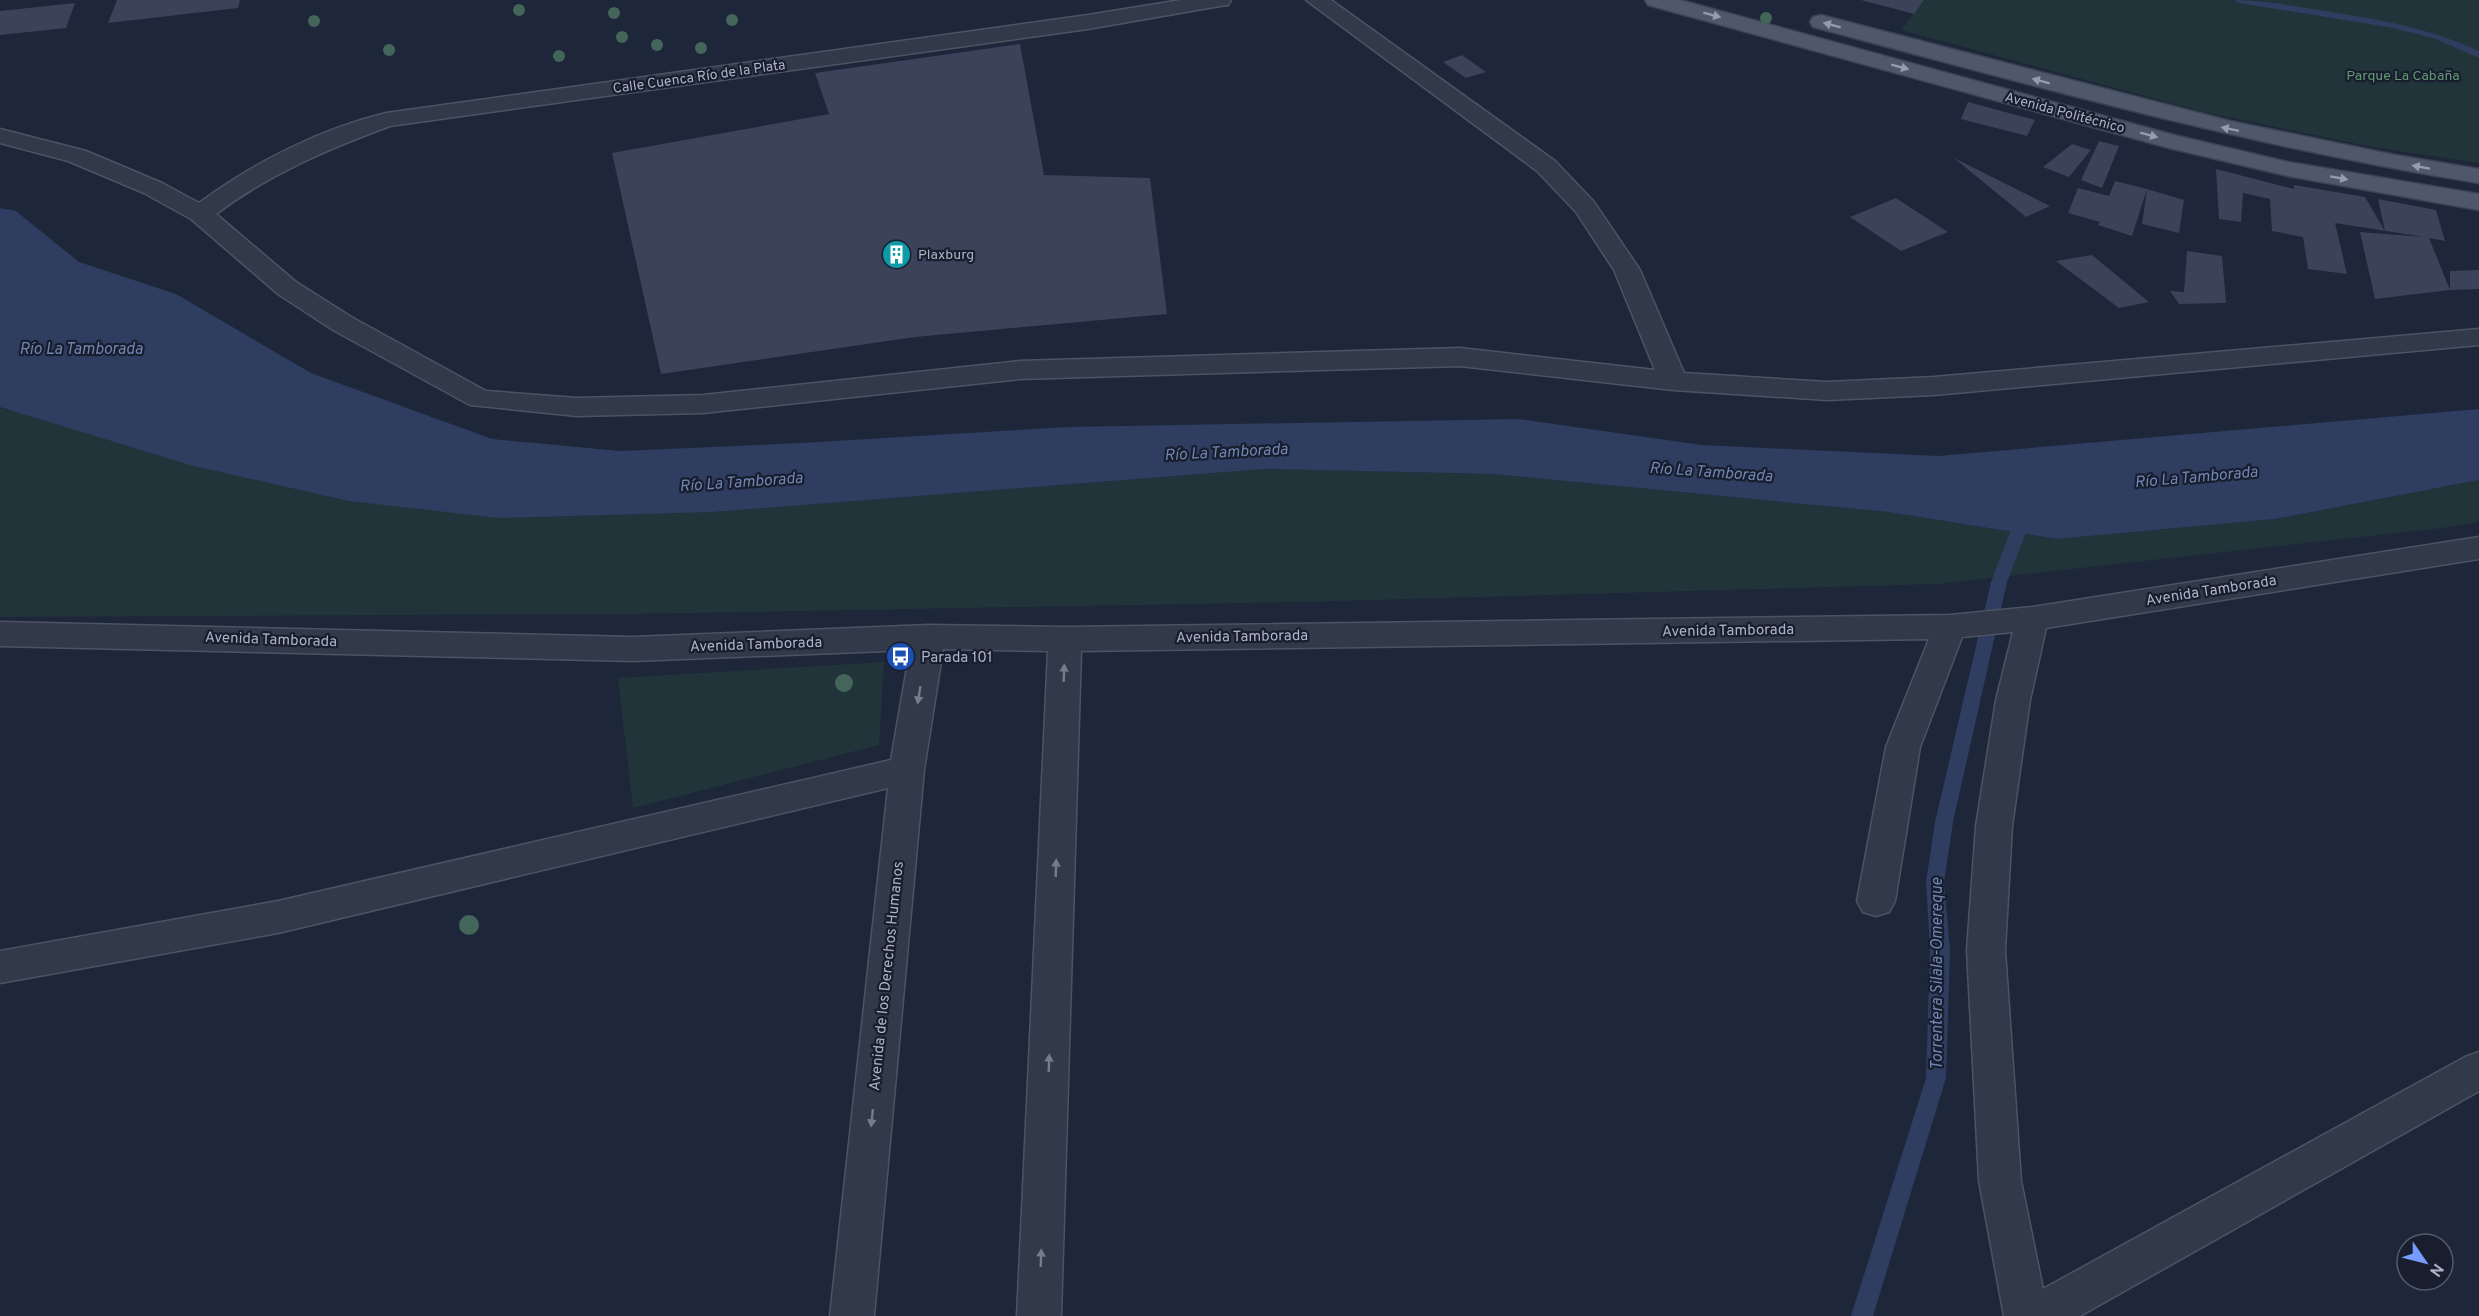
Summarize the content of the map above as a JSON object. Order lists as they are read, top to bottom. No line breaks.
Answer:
{"streets":{"main road":["Avenida Politécnico"],"street":["Calle Cuenca Río de la Plata","Avenida Tamborada","Avenida de los Derechos Humanos"]},"crossings":[["Avenida Tamborada","Avenida de los Derechos Humanos"]],"water":["Río La Tamborada","Torrentera Silala-Omereque"],"parks":["Parque La Cabaña"],"places":{"building":["Plaxburg"],"bus stop":["Parada 101"]},"north":"bottom right"}
